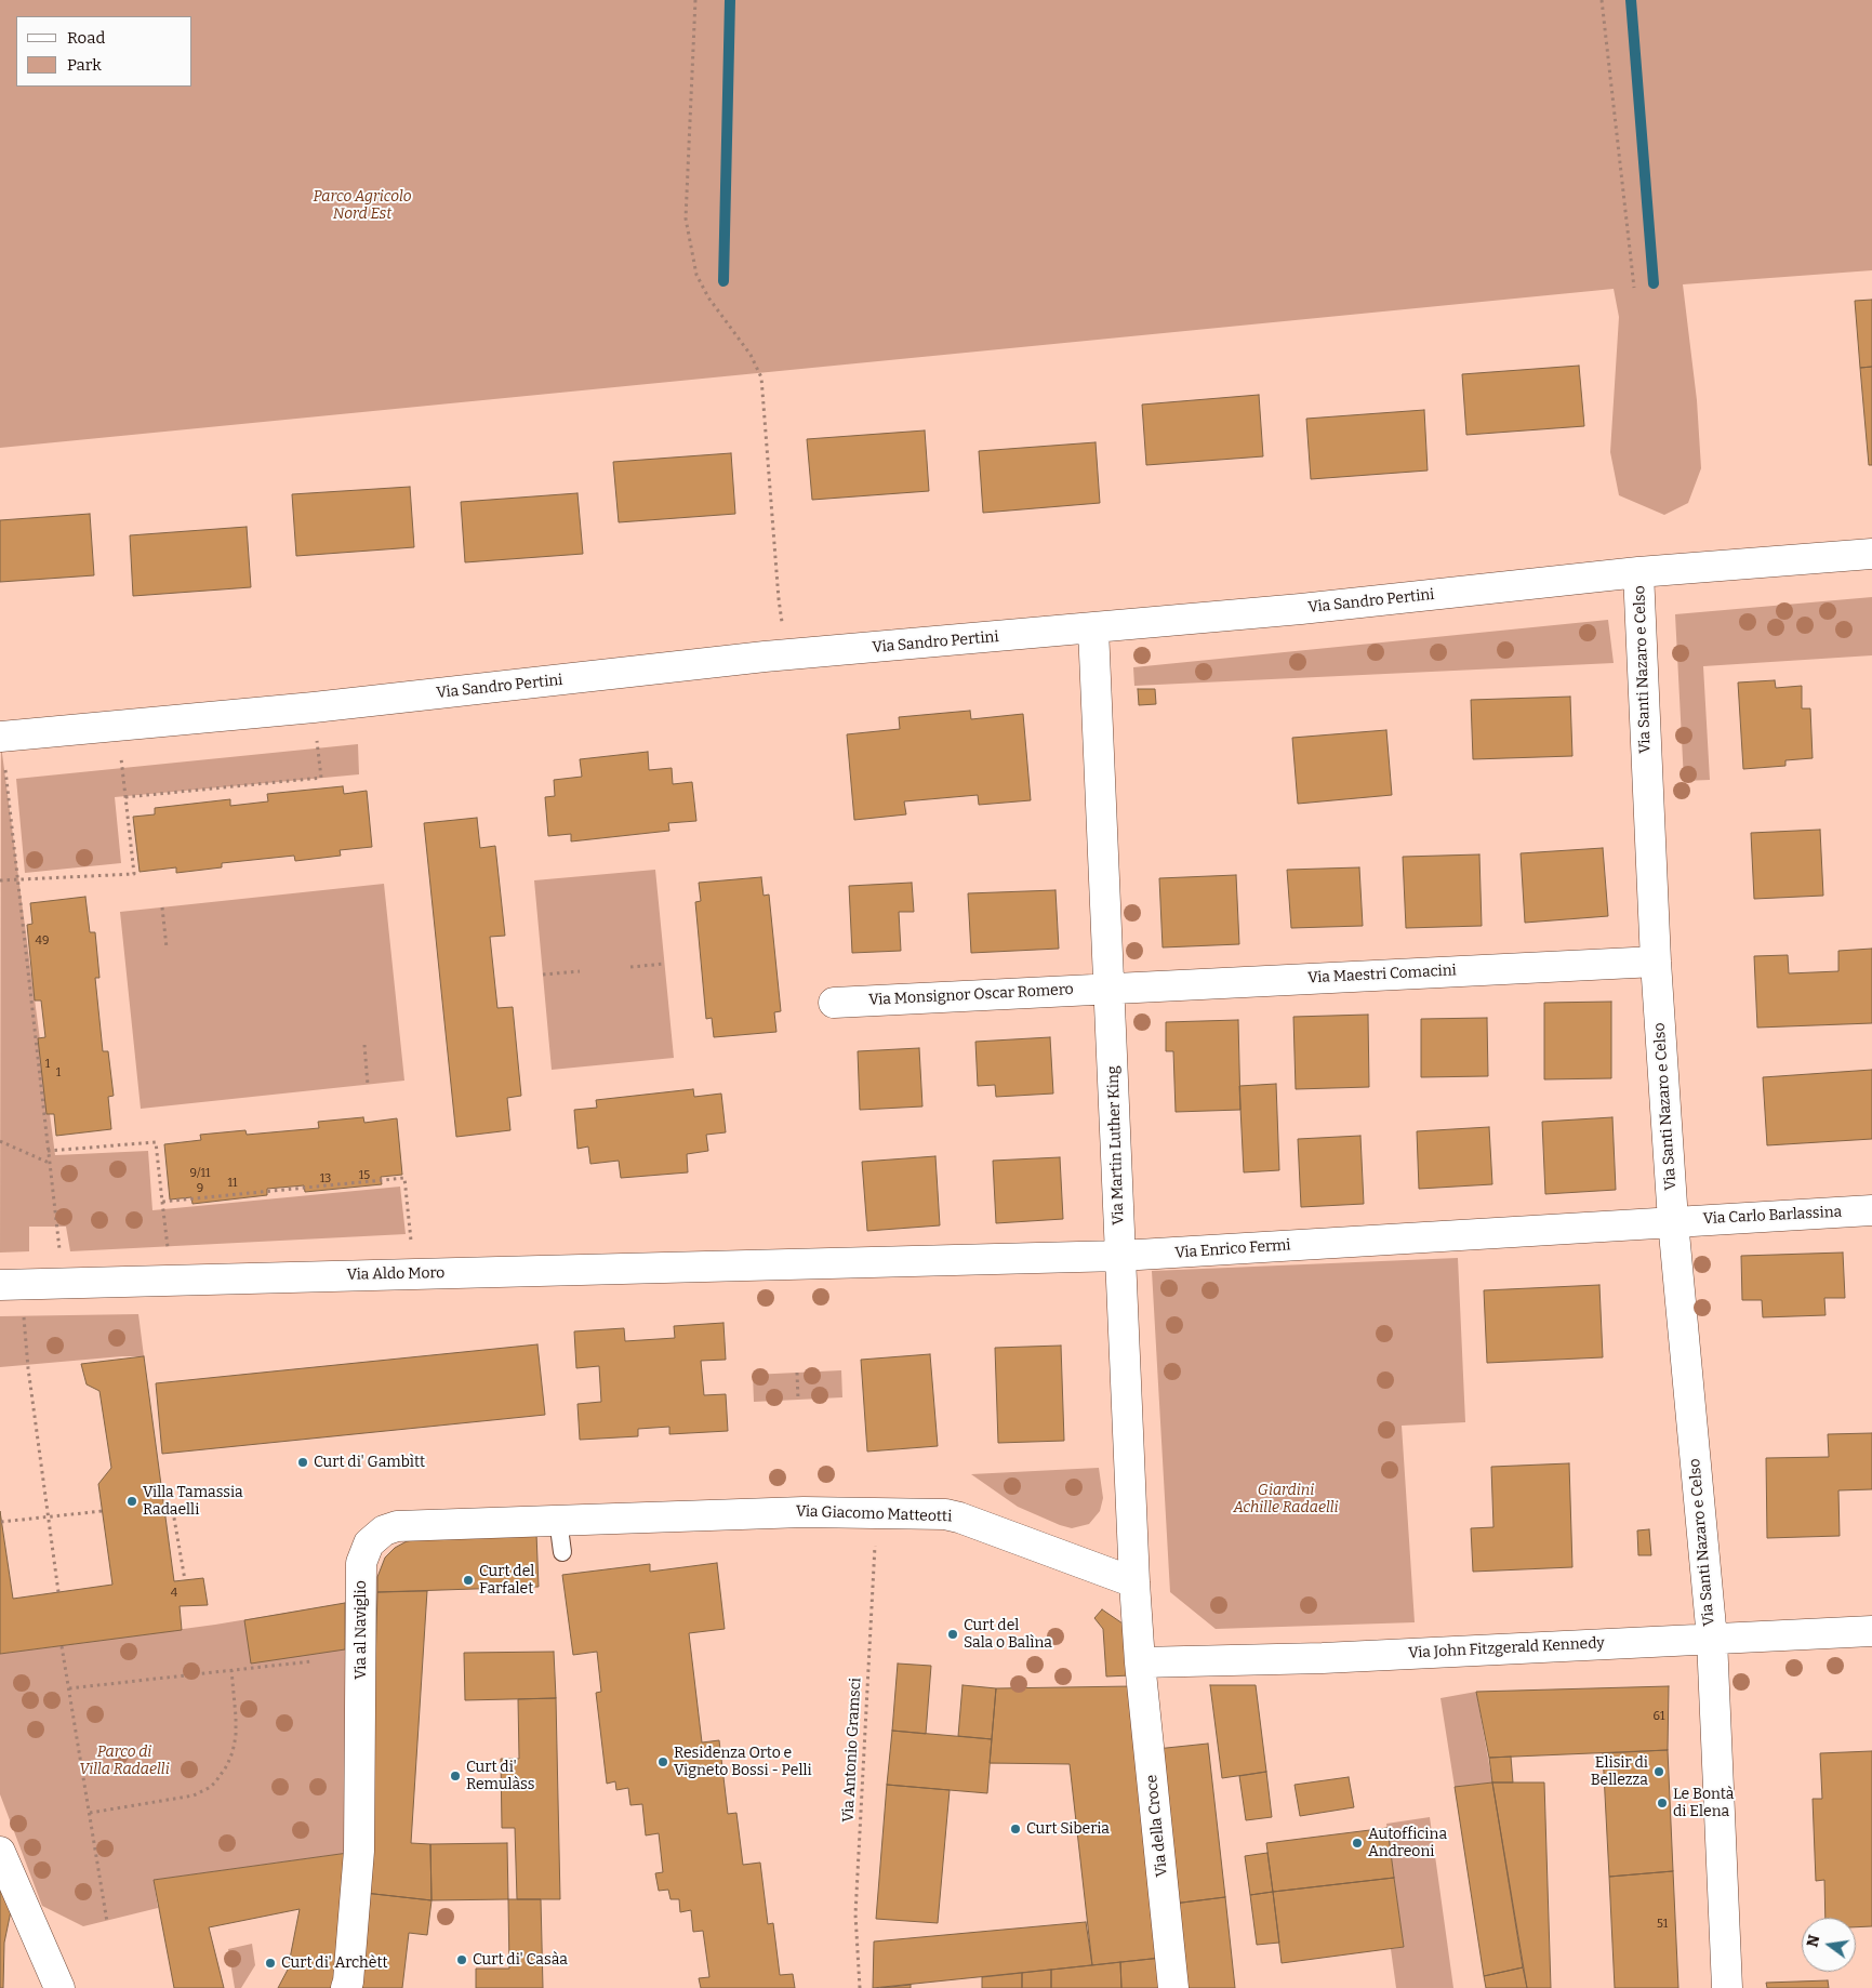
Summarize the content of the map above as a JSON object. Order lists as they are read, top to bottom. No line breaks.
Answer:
{"streets":{"street":["Via Sandro Pertini","Via Santi Nazaro e Celso","Via Maestri Comacini","Via Monsignor Oscar Romero","Via Martin Luther King","Via Carlo Barlassina","Via Enrico Fermi","Via Aldo Moro","Via Giacomo Matteotti","Via al Naviglio","Via John Fitzgerald Kennedy","Via della Croce"],"path":["Via Antonio Gramsci"]},"crossings":[["Via Sandro Pertini","Via Santi Nazaro e Celso"],["Via Sandro Pertini","Via Martin Luther King"],["Via Santi Nazaro e Celso","Via Maestri Comacini"],["Via Santi Nazaro e Celso","Via Carlo Barlassina"],["Via Santi Nazaro e Celso","Via Enrico Fermi"],["Via Santi Nazaro e Celso","Via John Fitzgerald Kennedy"],["Via Maestri Comacini","Via Monsignor Oscar Romero"],["Via Maestri Comacini","Via Martin Luther King"],["Via Monsignor Oscar Romero","Via Martin Luther King"],["Via Martin Luther King","Via Enrico Fermi"],["Via Martin Luther King","Via Giacomo Matteotti"],["Via Martin Luther King","Via John Fitzgerald Kennedy"],["Via Martin Luther King","Via della Croce"],["Via Carlo Barlassina","Via Enrico Fermi"],["Via Enrico Fermi","Via Aldo Moro"],["Via Giacomo Matteotti","Via al Naviglio"],["Via Giacomo Matteotti","Via Antonio Gramsci"],["Via John Fitzgerald Kennedy","Via della Croce"]],"parks":["Parco Agricolo Nord Est","Giardini Achille Radaelli","Parco di Villa Radaelli"],"places":["Curt di' Gambìtt","Villa Tamassia Radaelli","Curt del Farfalet","Curt del Sala o Balìna","Residenza Orto e Vigneto Bossi - Pelli","Elisir di Bellezza","Curt di' Remulàss","Le Bontà di Elena","Curt Siberia","Autofficina Andreoni","Curt di' Casàa","Curt di' Archètt"],"house_numbers":["49","1","1","9/11","15","13","11","9","4","61","51"],"legend":["Road","Park"],"north":"left"}
